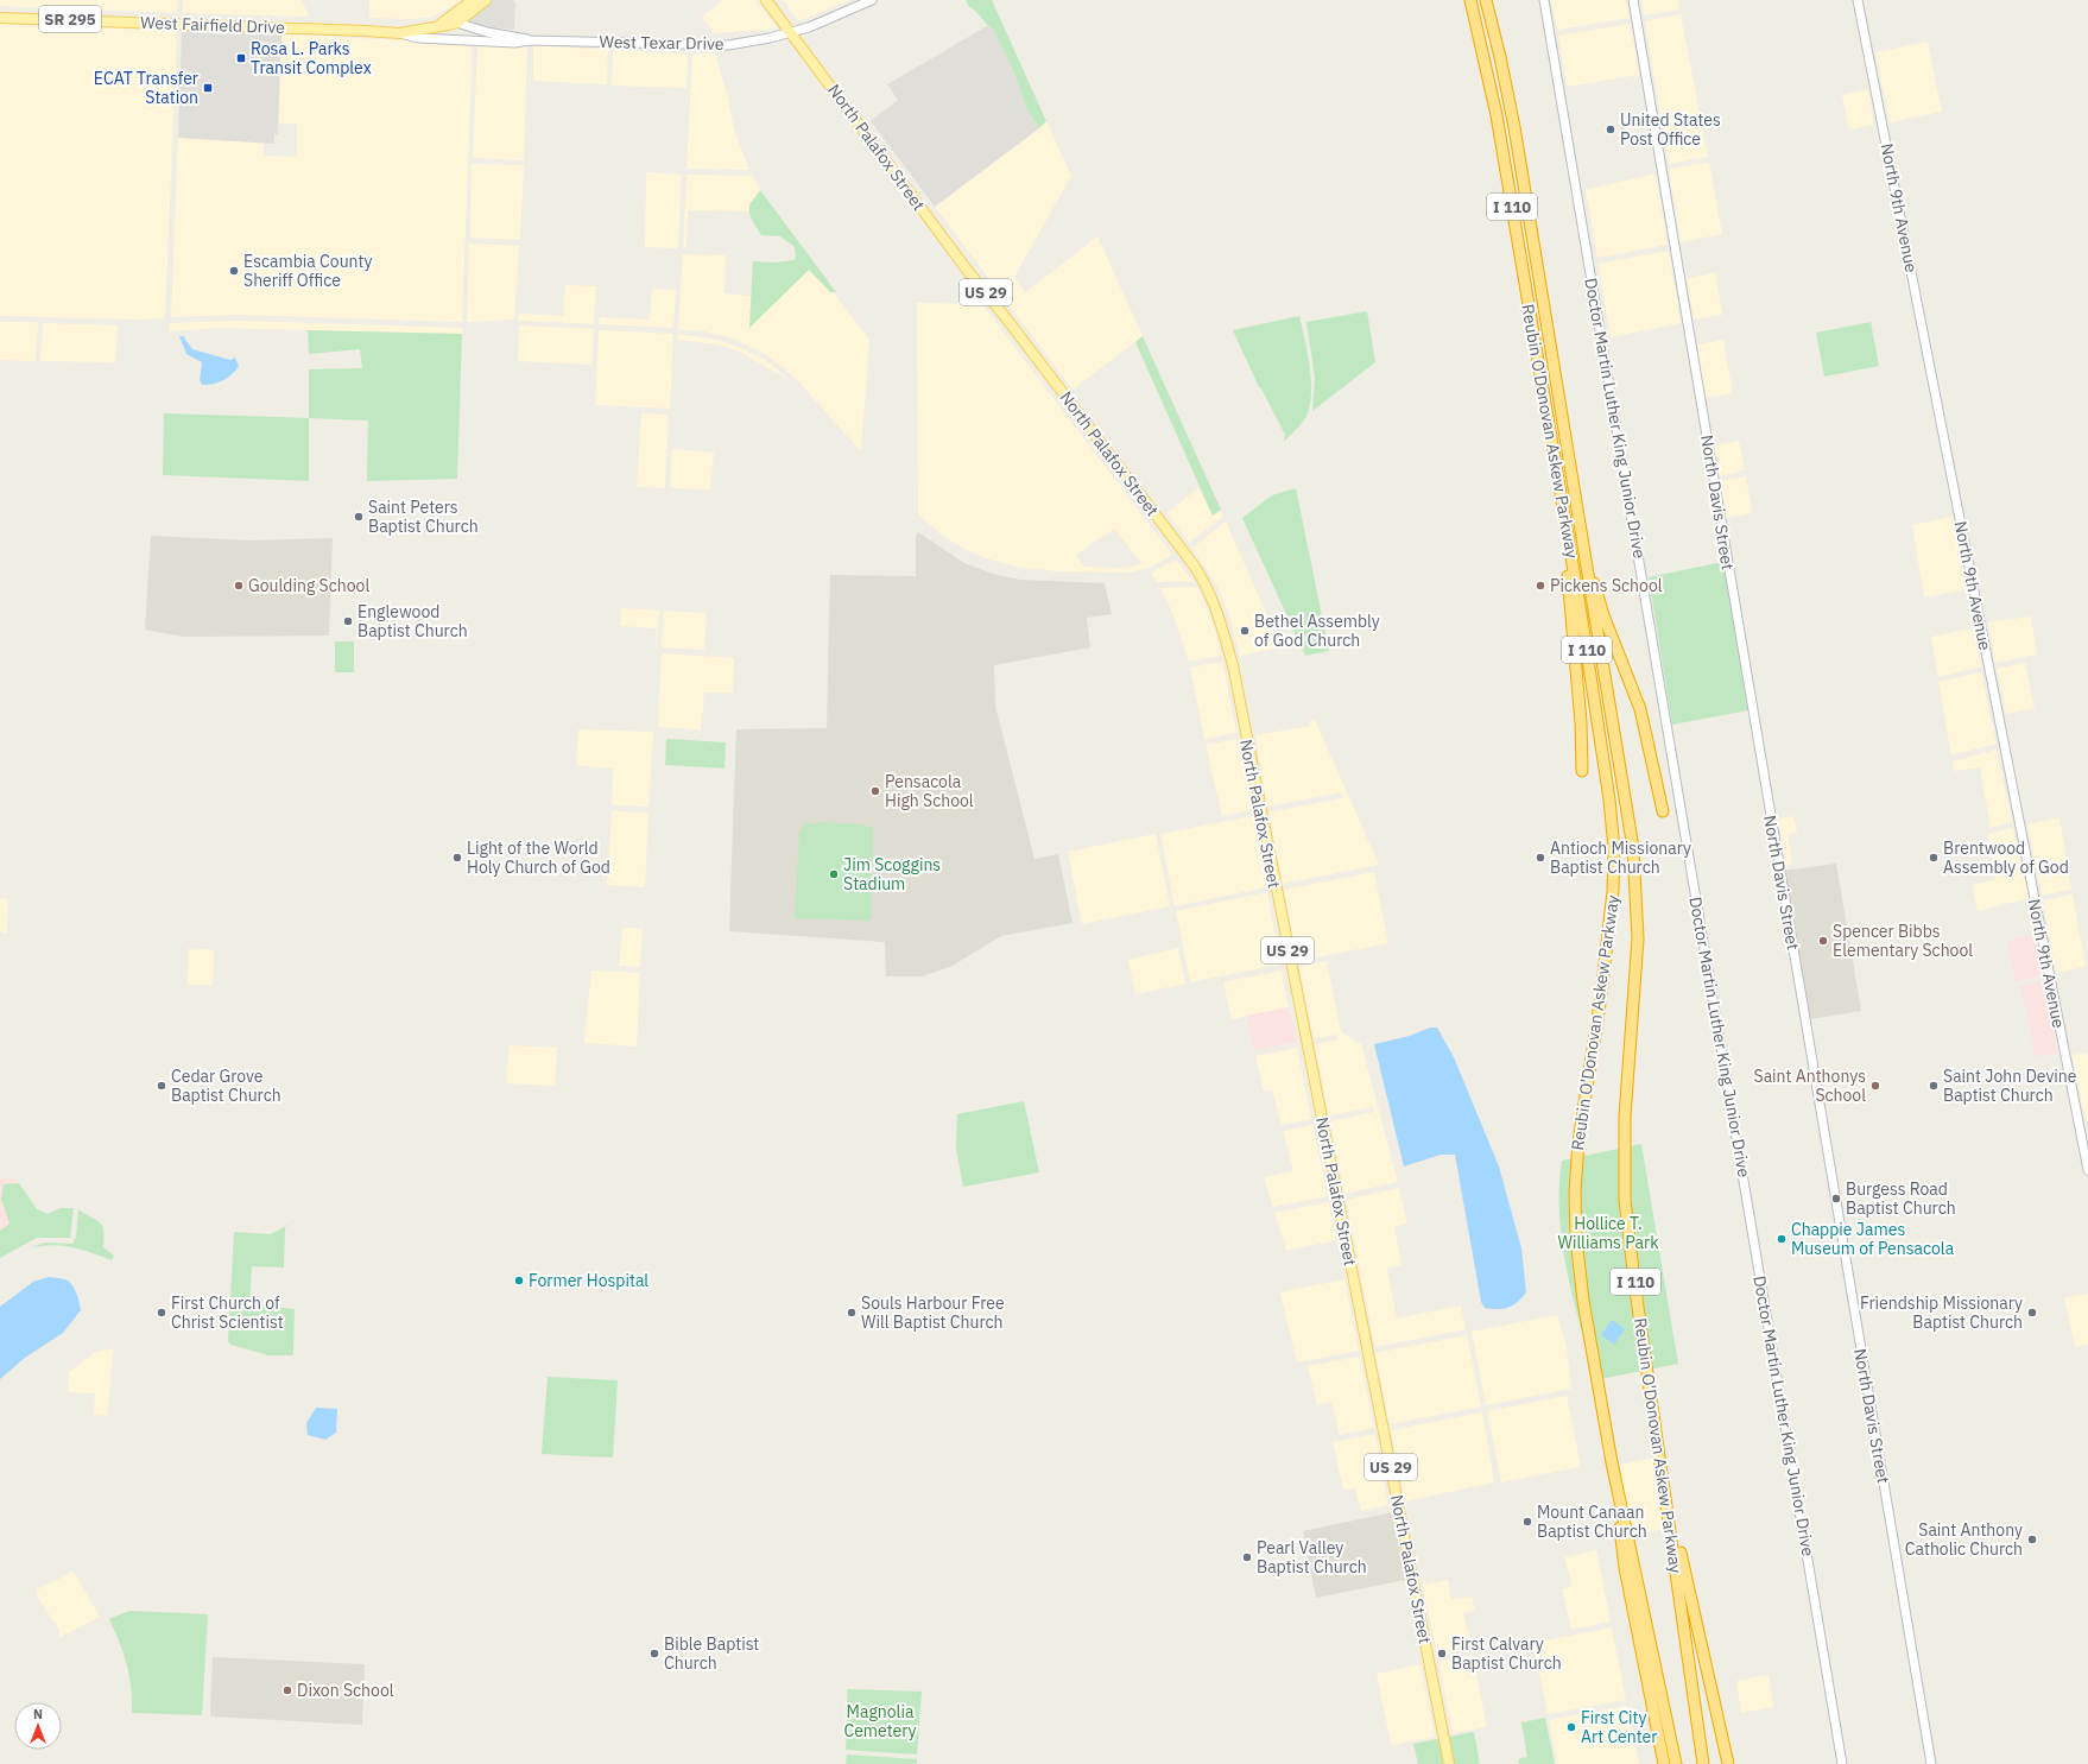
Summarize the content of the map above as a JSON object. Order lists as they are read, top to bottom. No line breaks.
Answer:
{"streets":{"highway":["I 110","Reubin O'Donovan Askew Parkway"],"main road":["SR 295","West Fairfield Drive","West Texar Drive","North Palafox Street","North 9th Avenue","US 29","Doctor Martin Luther King Junior Drive","North Davis Street"]},"crossings":[["SR 295","West Fairfield Drive"],["SR 295","West Texar Drive"],["West Fairfield Drive","West Texar Drive"],["West Texar Drive","North Palafox Street"]],"parks":["Hollice T. Williams Park","Magnolia Cemetery"],"places":{"transit":["Rosa L. Parks Transit Complex","ECAT Transfer Station"],"other":["United States Post Office","Escambia County Sheriff Office","Saint Peters Baptist Church","Goulding School","Pickens School","Englewood Baptist Church","Bethel Assembly of God Church","Pensacola High School","Light of the World Holy Church of God","Antioch Missionary Baptist Church","Brentwood Assembly of God","Jim Scoggins Stadium","Spencer Bibbs Elementary School","Cedar Grove Baptist Church","Saint Anthonys School","Saint John Devine Baptist Church","Burgess Road Baptist Church","Chappie James Museum of Pensacola","Former Hospital","First Church of Christ Scientist","Souls Harbour Free Will Baptist Church","Friendship Missionary Baptist Church","Mount Canaan Baptist Church","Saint Anthony Catholic Church","Pearl Valley Baptist Church","Bible Baptist Church","First Calvary Baptist Church","Dixon School","First City Art Center"]},"north":"top"}
